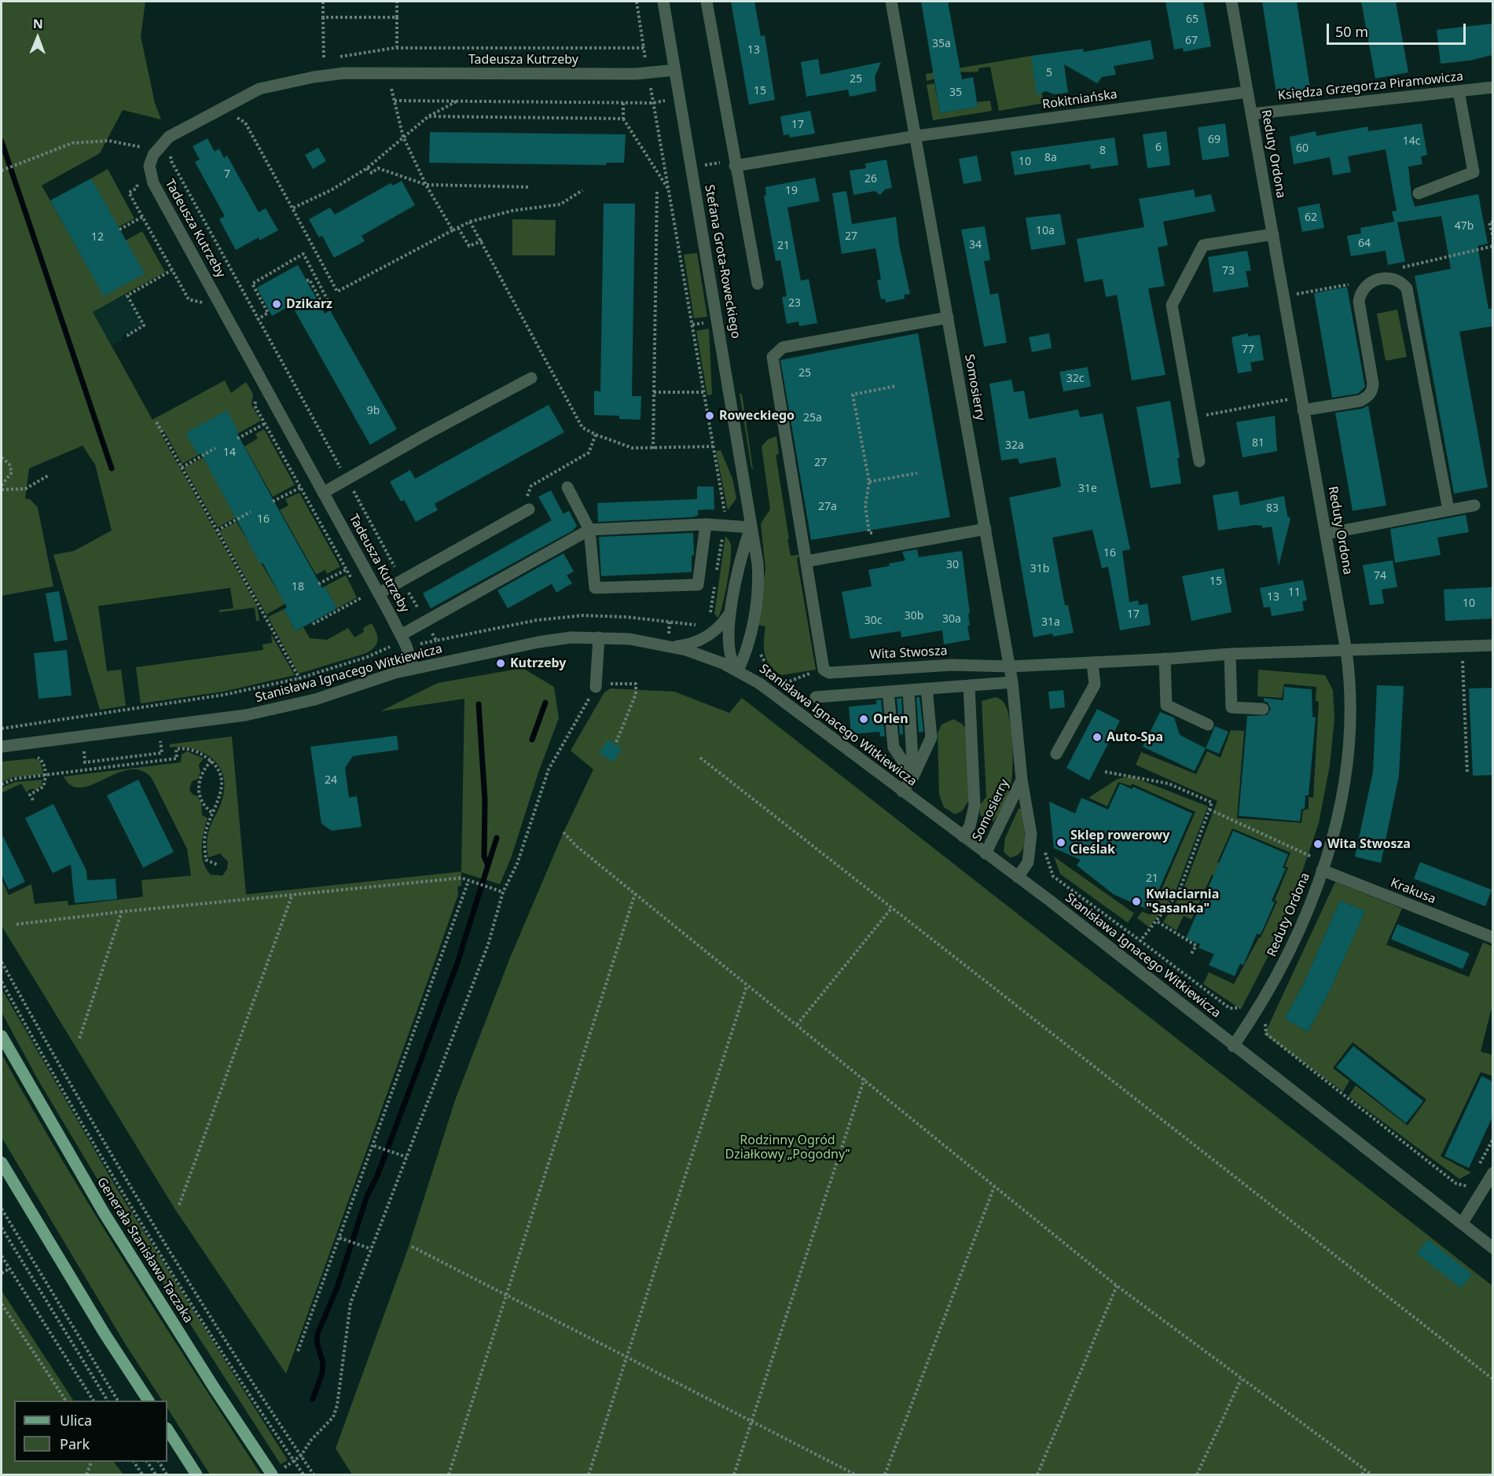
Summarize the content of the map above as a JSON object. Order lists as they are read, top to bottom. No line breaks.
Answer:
{"streets":{"main road":["Generała Stanisława Taczaka"],"street":["Tadeusza Kutrzeby","Księdza Grzegorza Piramowicza","Rokitniańska","Reduty Ordona","Stefana Grota-Roweckiego","Somosierry","Wita Stwosza","Stanisława Ignacego Witkiewicza","Krakusa"]},"crossings":[["Tadeusza Kutrzeby","Stefana Grota-Roweckiego"],["Tadeusza Kutrzeby","Stanisława Ignacego Witkiewicza"],["Księdza Grzegorza Piramowicza","Reduty Ordona"],["Rokitniańska","Reduty Ordona"],["Rokitniańska","Somosierry"],["Reduty Ordona","Wita Stwosza"],["Reduty Ordona","Stanisława Ignacego Witkiewicza"],["Reduty Ordona","Krakusa"],["Stefana Grota-Roweckiego","Stanisława Ignacego Witkiewicza"],["Somosierry","Wita Stwosza"],["Somosierry","Stanisława Ignacego Witkiewicza"]],"parks":["Rodzinny Ogród Działkowy „Pogodny”"],"places":["Dzikarz","Roweckiego","Kutrzeby","Orlen","Auto-Spa","Sklep rowerowy Cieślak","Wita Stwosza","Kwiaciarnia \"Sasanka\""],"house_numbers":["65","67","35a","13","5","25","15","35","17","69","14c","6","60","8","8a","10","7","26","19","62","47b","10a","27","12","64","34","21","73","23","77","25","32c","9b","25a","81","32a","14","27","31e","27a","83","16","16","30","31b","74","15","18","11","13","10","17","30b","30a","30c","31a","24","21"],"legend":["Ulica","Park"],"scale_bar":"50 m","north":"top"}
